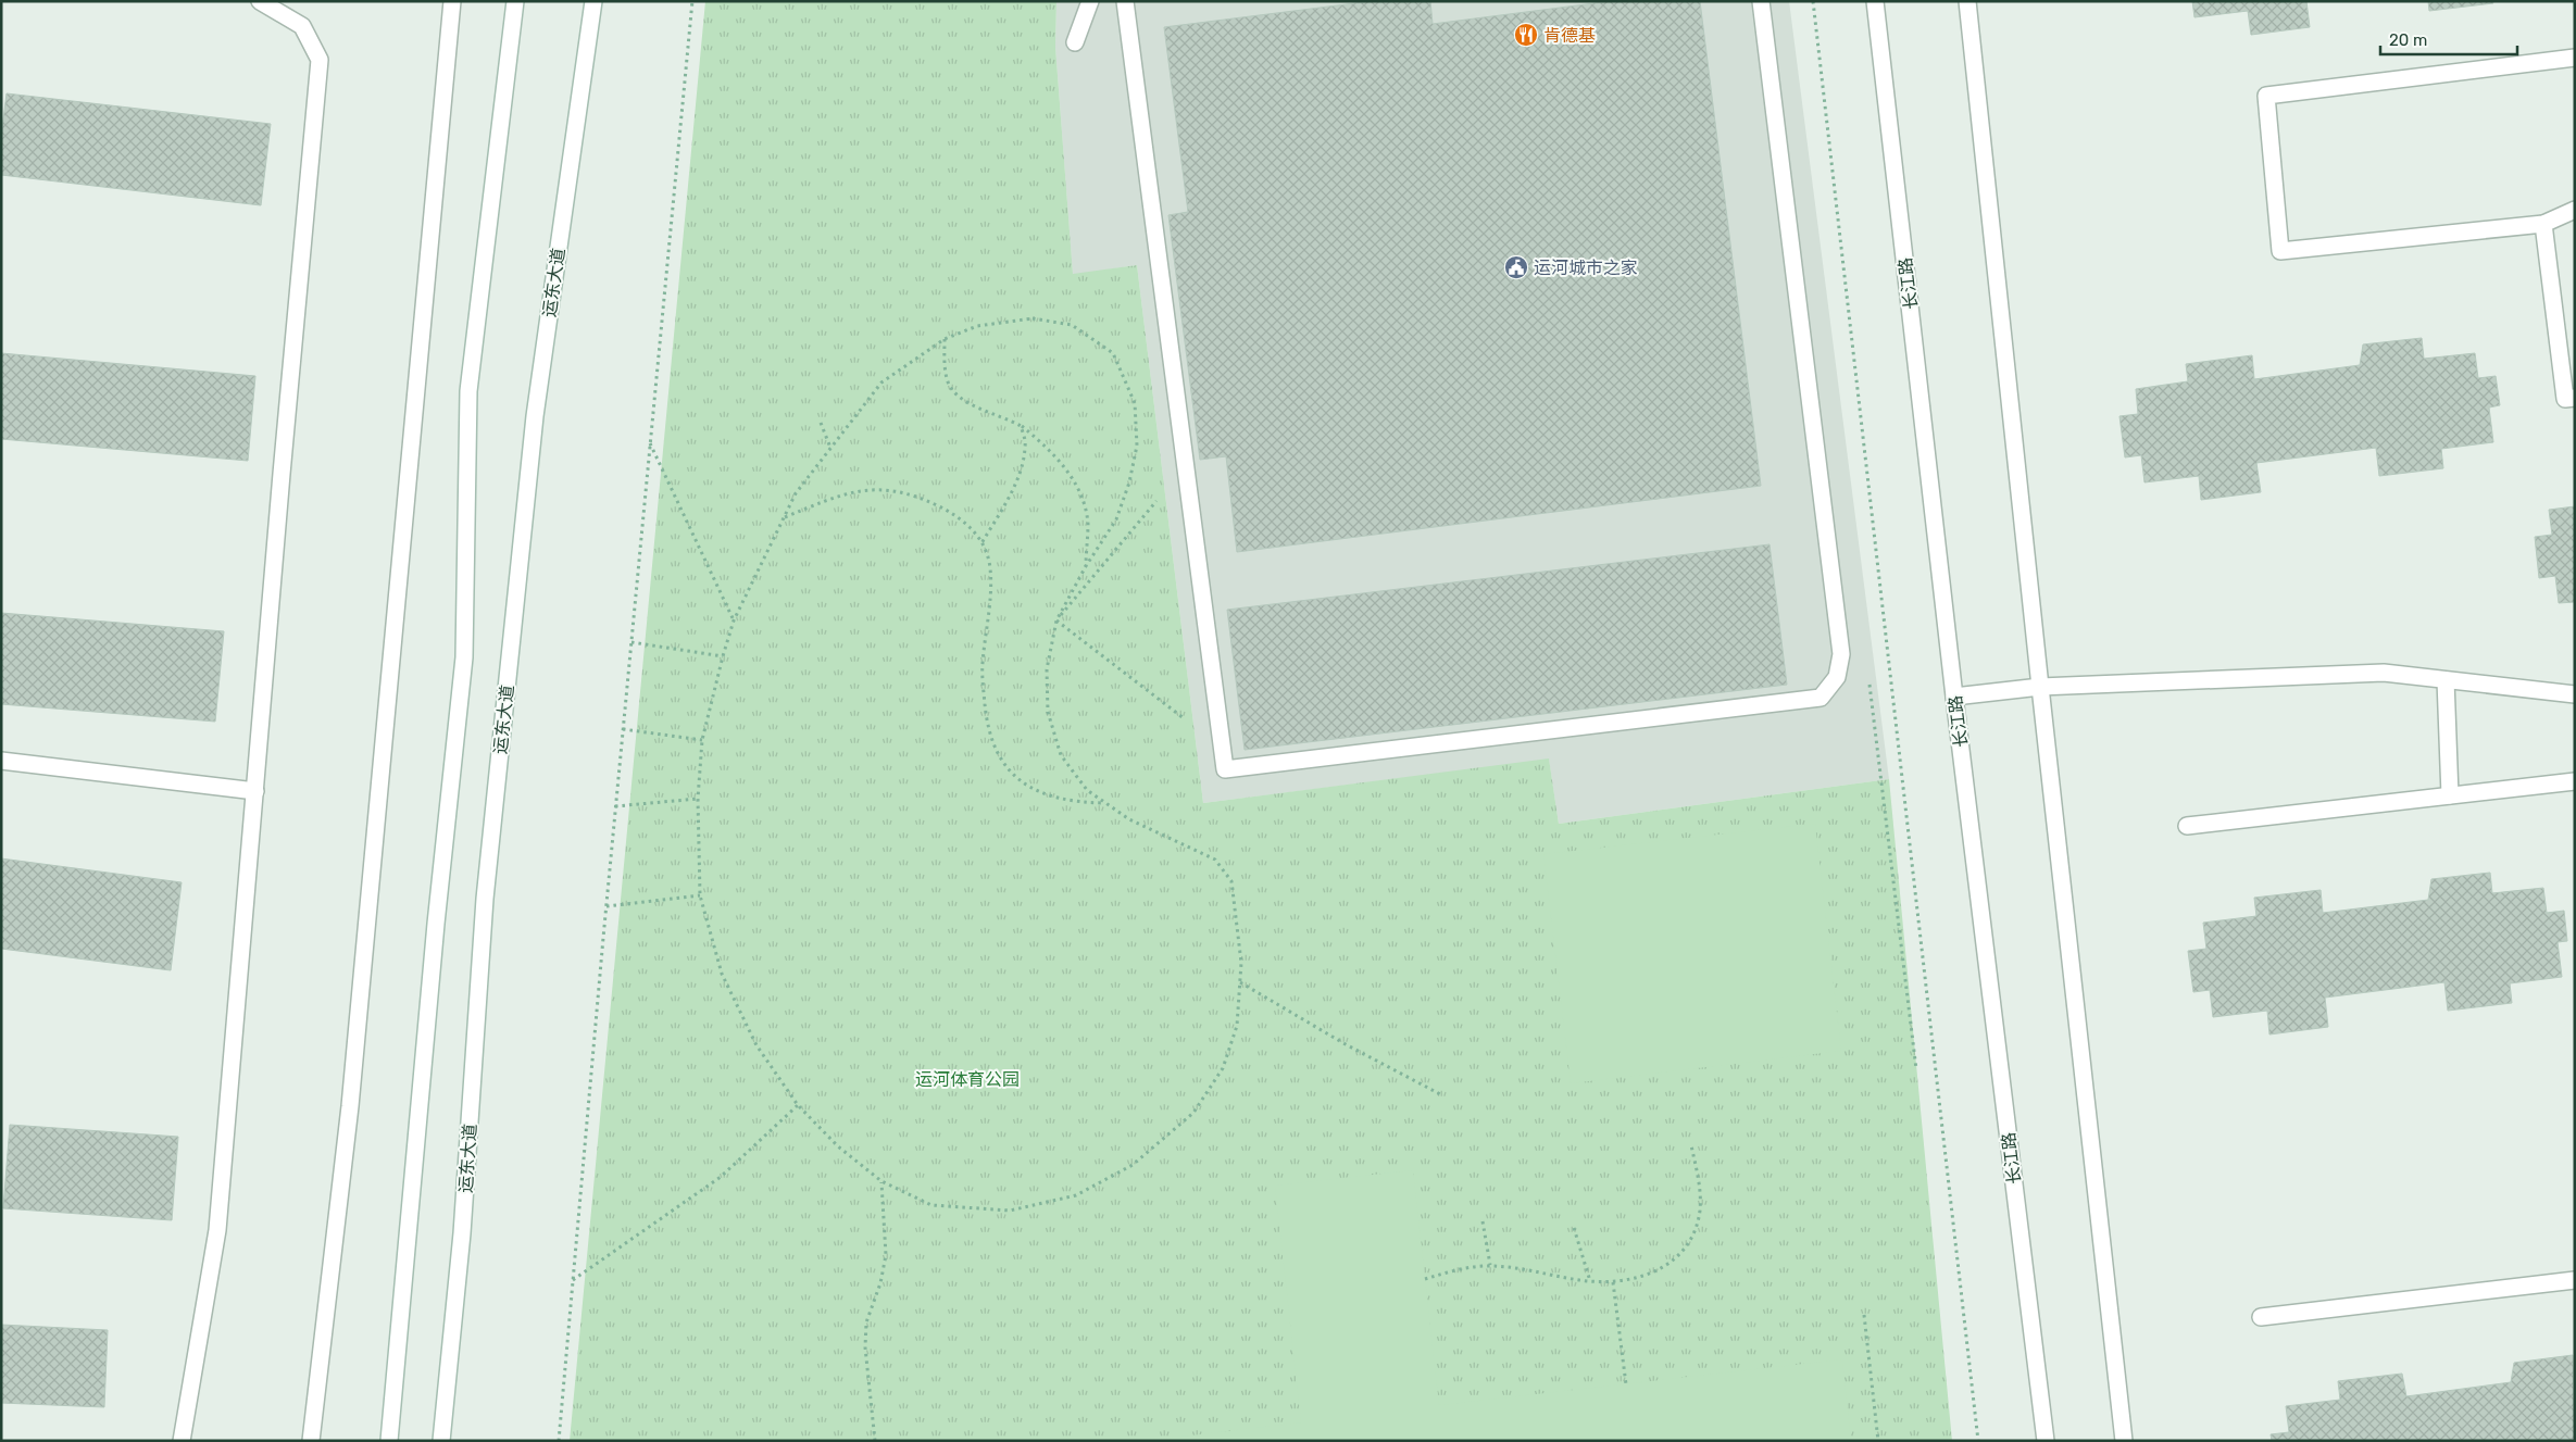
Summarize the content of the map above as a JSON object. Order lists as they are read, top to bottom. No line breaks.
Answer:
{"streets":{"street":["运东大道","长江路"]},"parks":["运河体育公园"],"places":{"restaurant":["肯德基"],"public building":["运河城市之家"]},"scale_bar":"20 m"}
